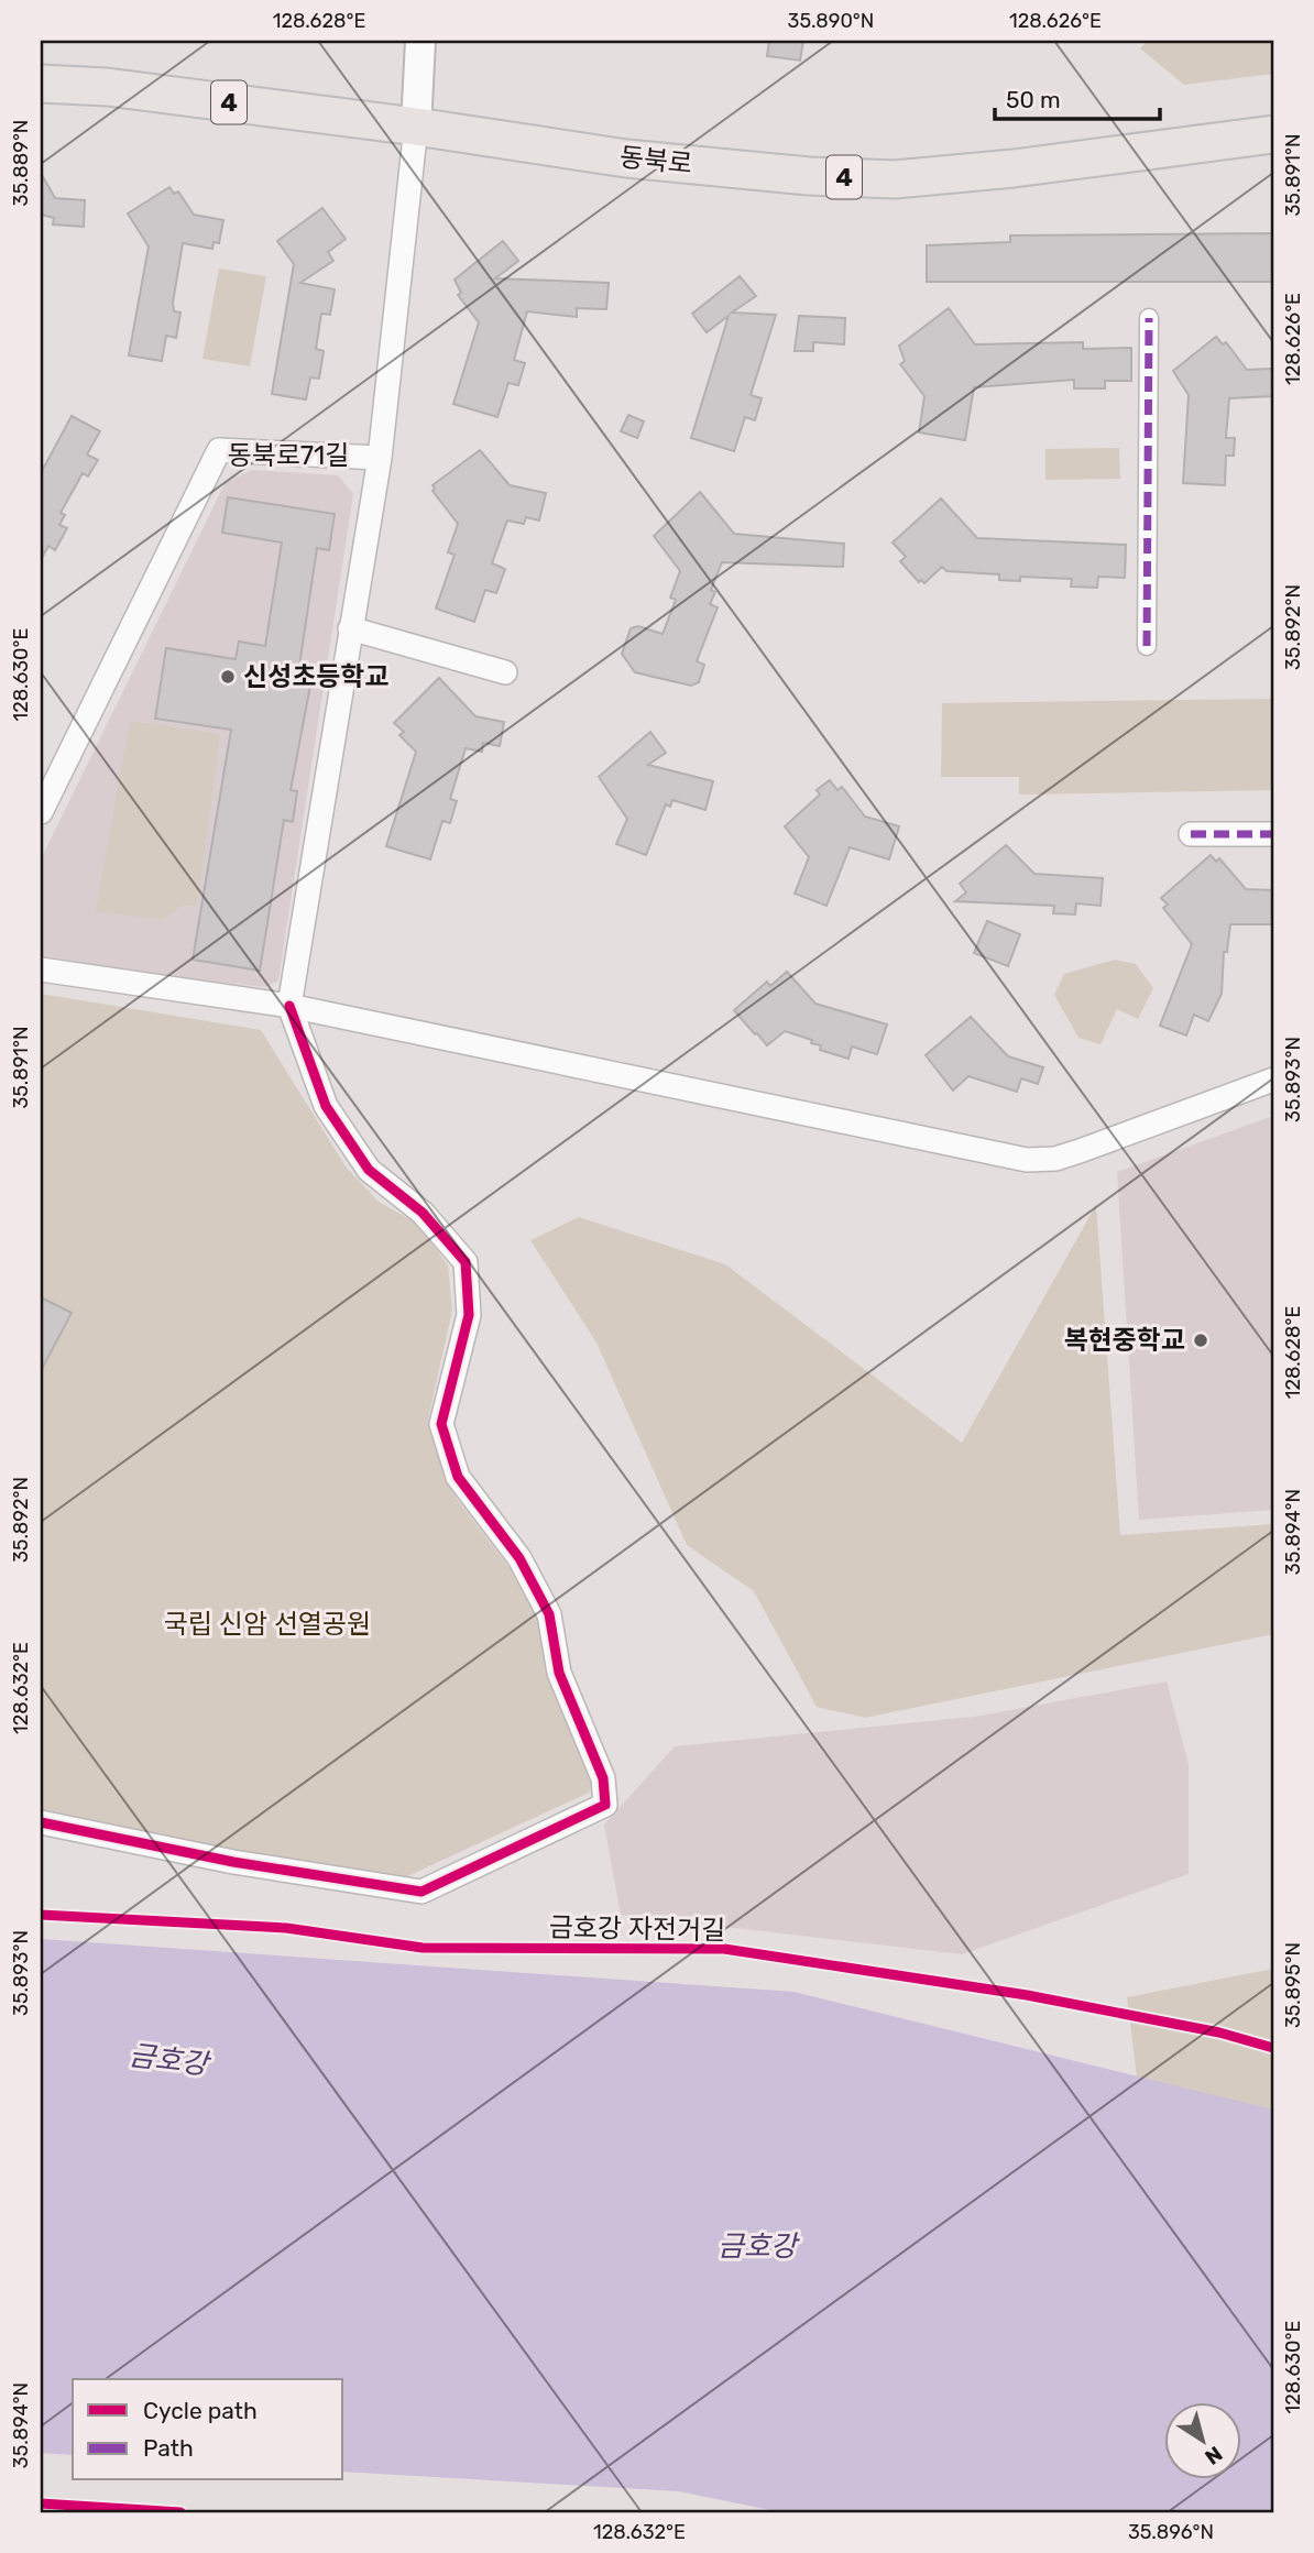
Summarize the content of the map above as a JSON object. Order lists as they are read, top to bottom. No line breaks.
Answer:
{"streets":{"main road":["4","동북로"],"street":["동북로71길"],"cycle path":["금호강 자전거길"]},"crossings":[["동북로","동북로71길"]],"water":["금호강"],"parks":["국립 신암 선열공원"],"places":["신성초등학교","복현중학교"],"legend":["Cycle path","Path"],"scale_bar":"50 m","north":"bottom right","coordinates":["128.628°E","35.890°N","128.626°E","35.889°N","35.891°N","35.892°N","128.630°E","35.893°N","35.894°N","128.632°E","35.895°N","35.896°N"]}
